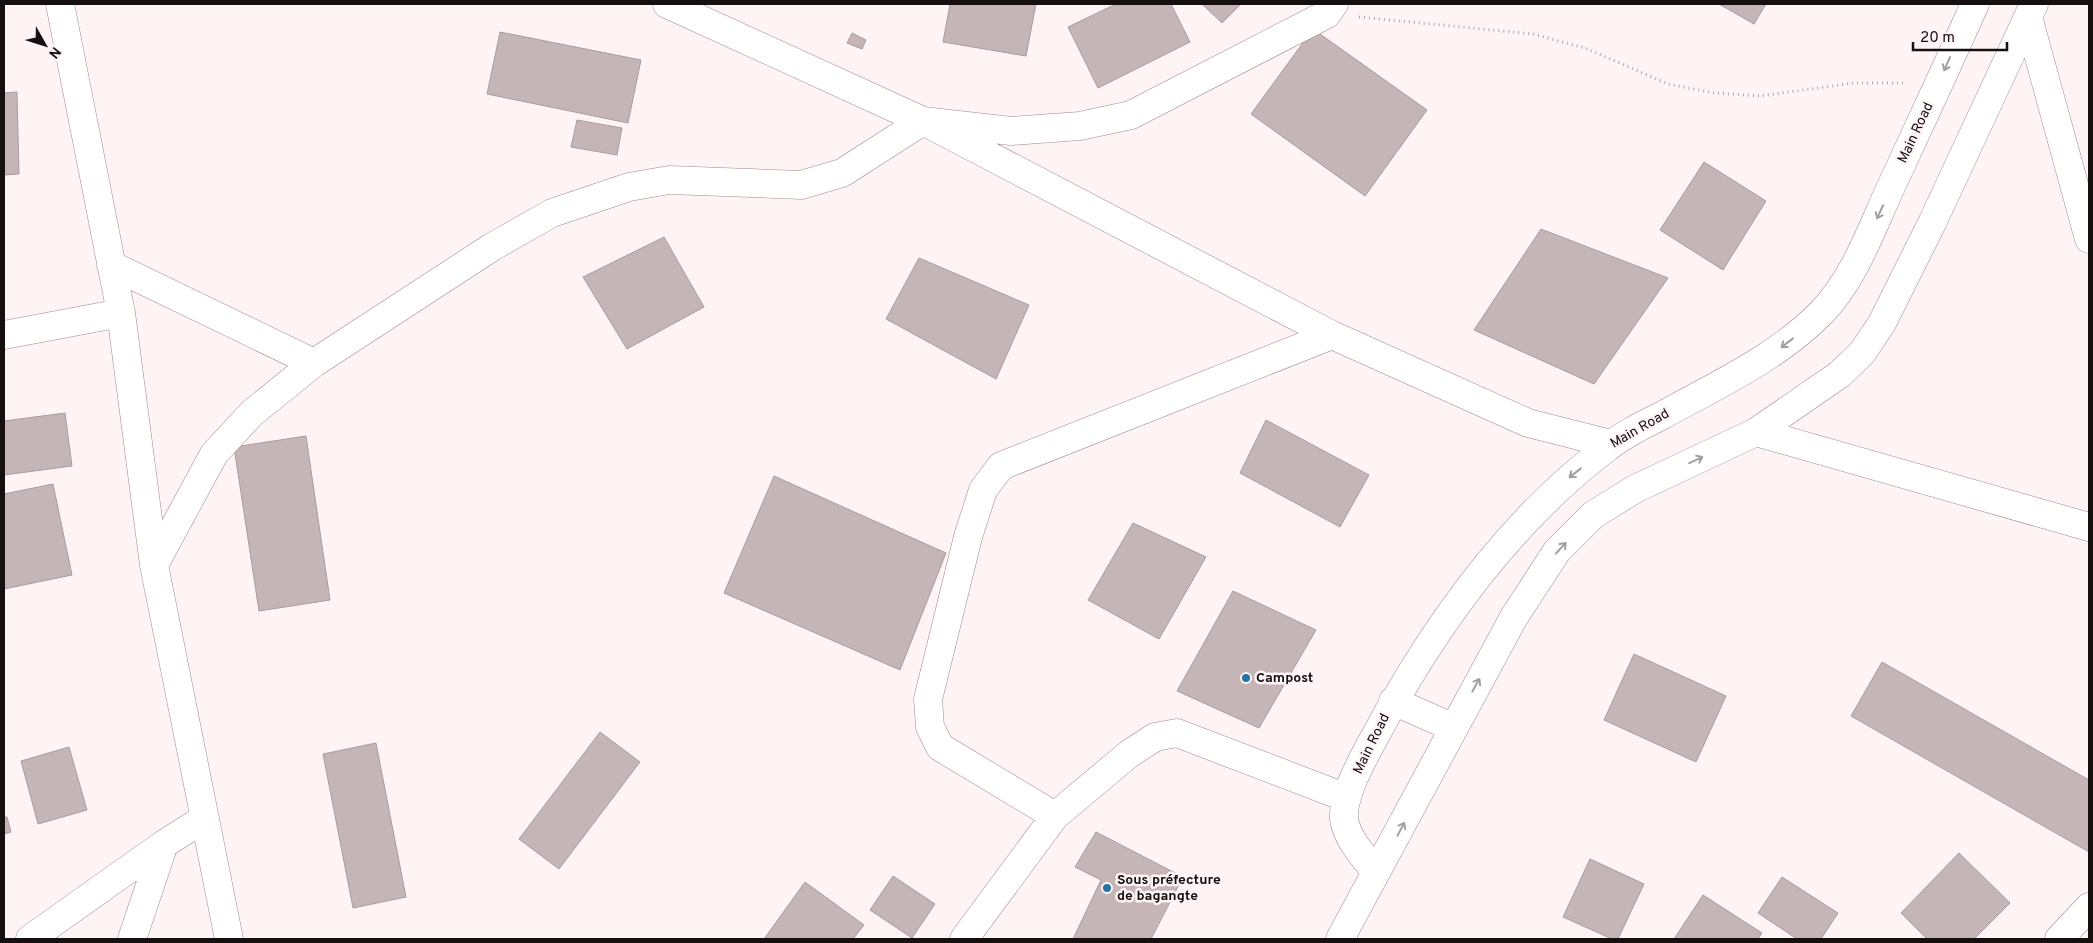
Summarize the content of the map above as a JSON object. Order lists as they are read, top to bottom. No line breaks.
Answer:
{"streets":{"street":["Main Road"]},"places":["Campost","Sous préfecture de bagangte"],"scale_bar":"20 m","north":"bottom right"}
